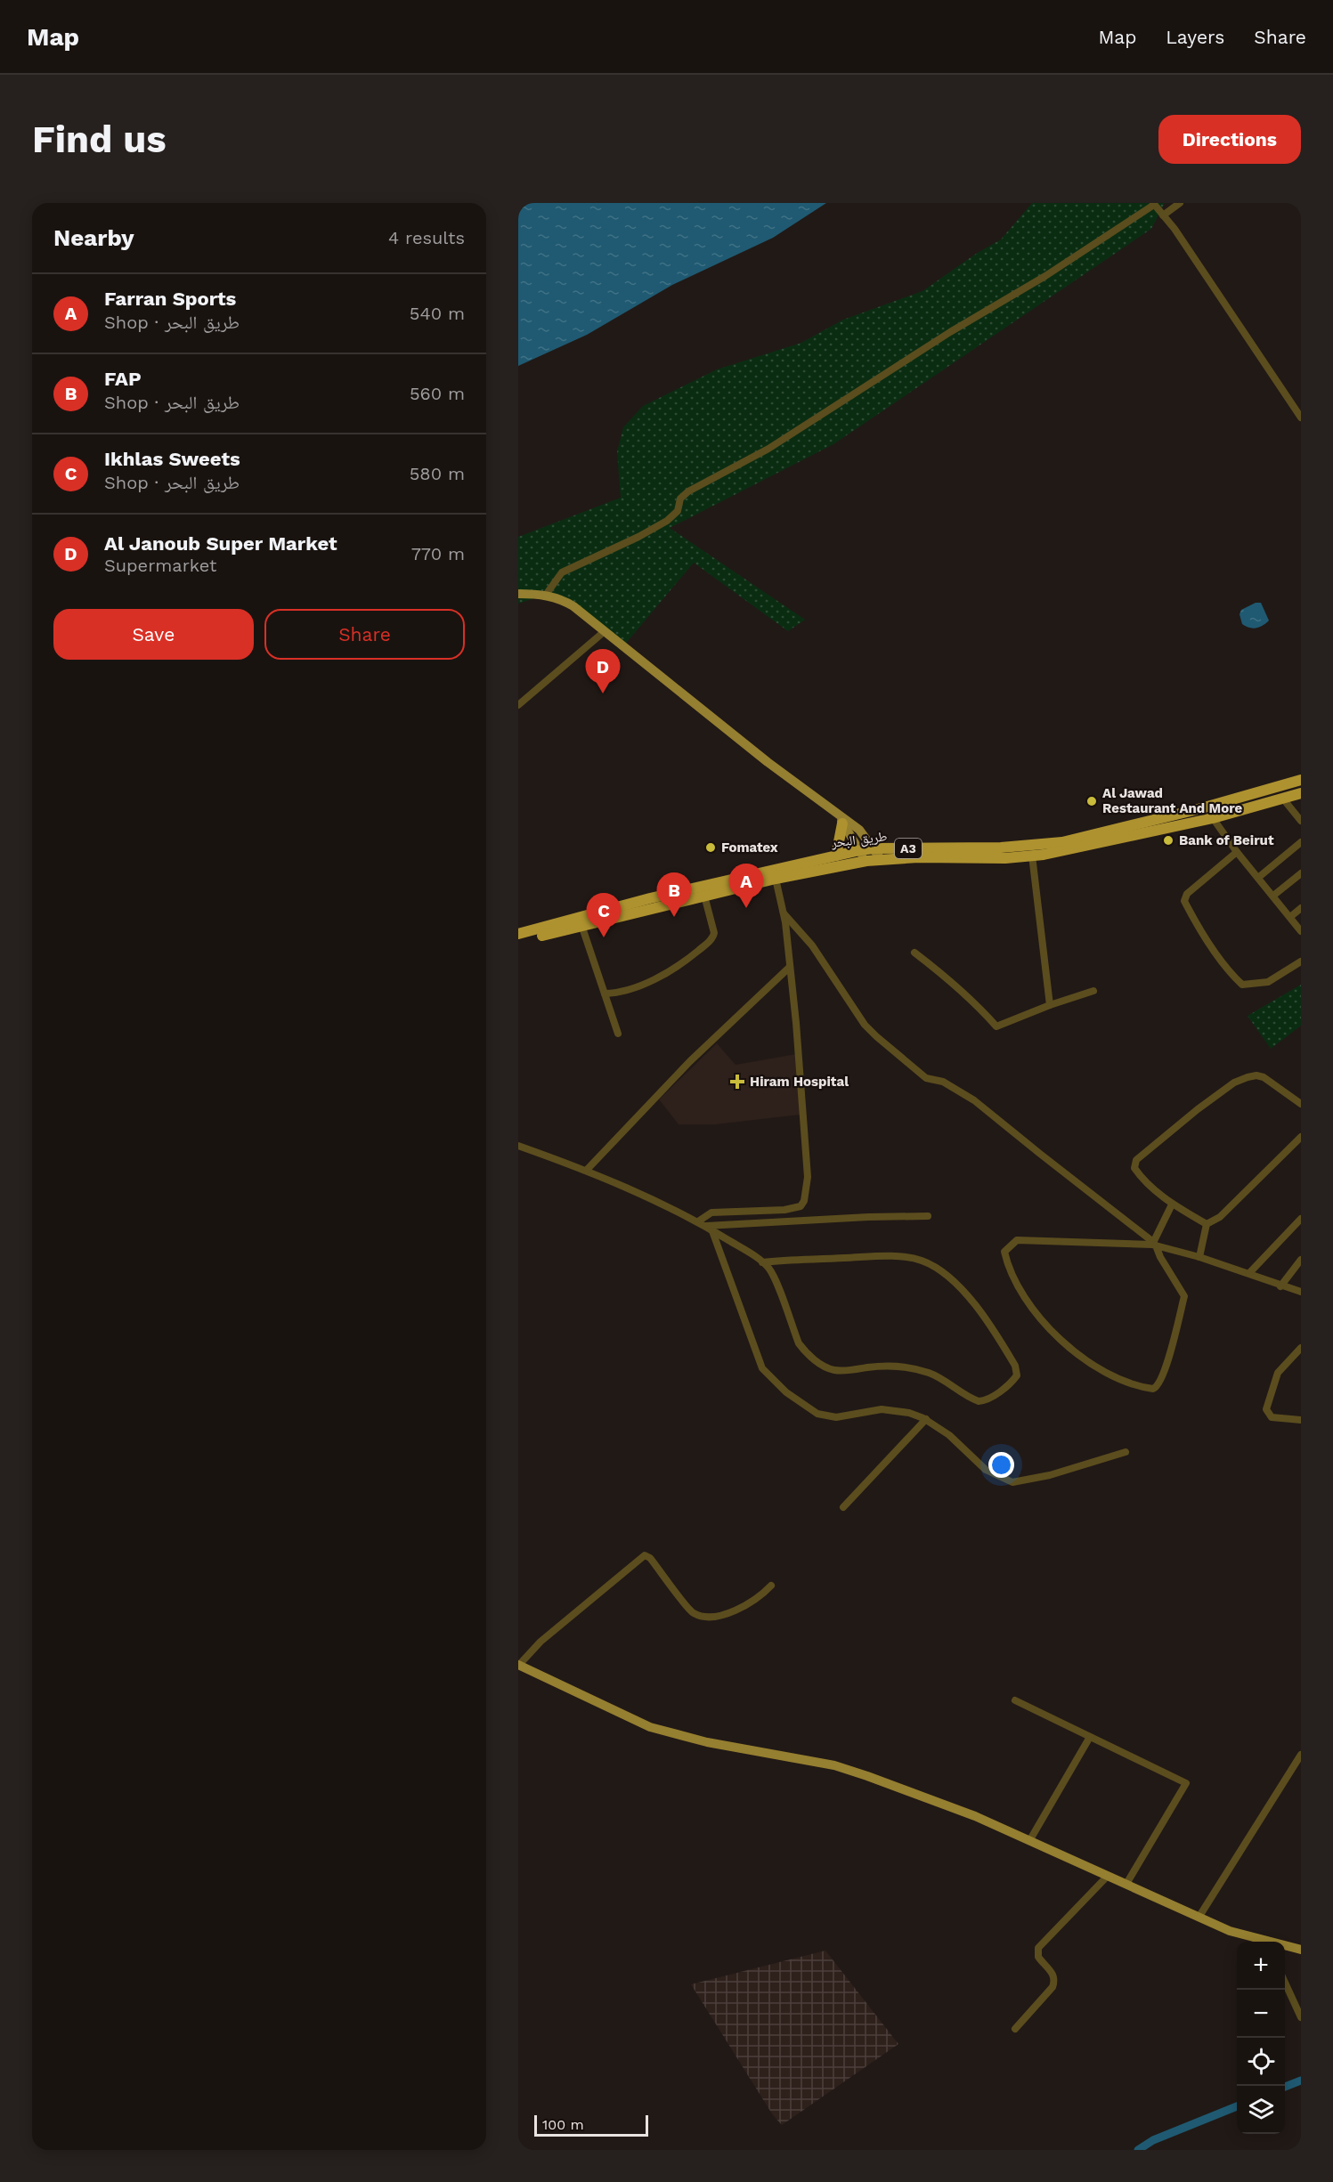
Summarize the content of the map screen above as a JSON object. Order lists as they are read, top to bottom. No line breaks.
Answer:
{"streets":{"highway":["طريق البحر","A3"]},"places":{"other":["Al Jawad Restaurant And More","Bank of Beirut","Fomatex"],"health":["Hiram Hospital"]},"scale_bar":"100 m","page":{"header":"Map","nav":["Map","Layers","Share"],"buttons":["Directions",["Save","Share"]],"title":"Find us","heading":["Nearby","4 results"],"list":[{"mark":"A","name":"Farran Sports","note":"Shop · طريق البحر","value":"540 m"},{"mark":"B","name":"FAP","note":"Shop · طريق البحر","value":"560 m"},{"mark":"C","name":"Ikhlas Sweets","note":"Shop · طريق البحر","value":"580 m"},{"mark":"D","name":"Al Janoub Super Market","note":"Supermarket","value":"770 m"}],"pins":["D","A","B","C"],"map_buttons":["+","−"],"scale":"100 m"}}
